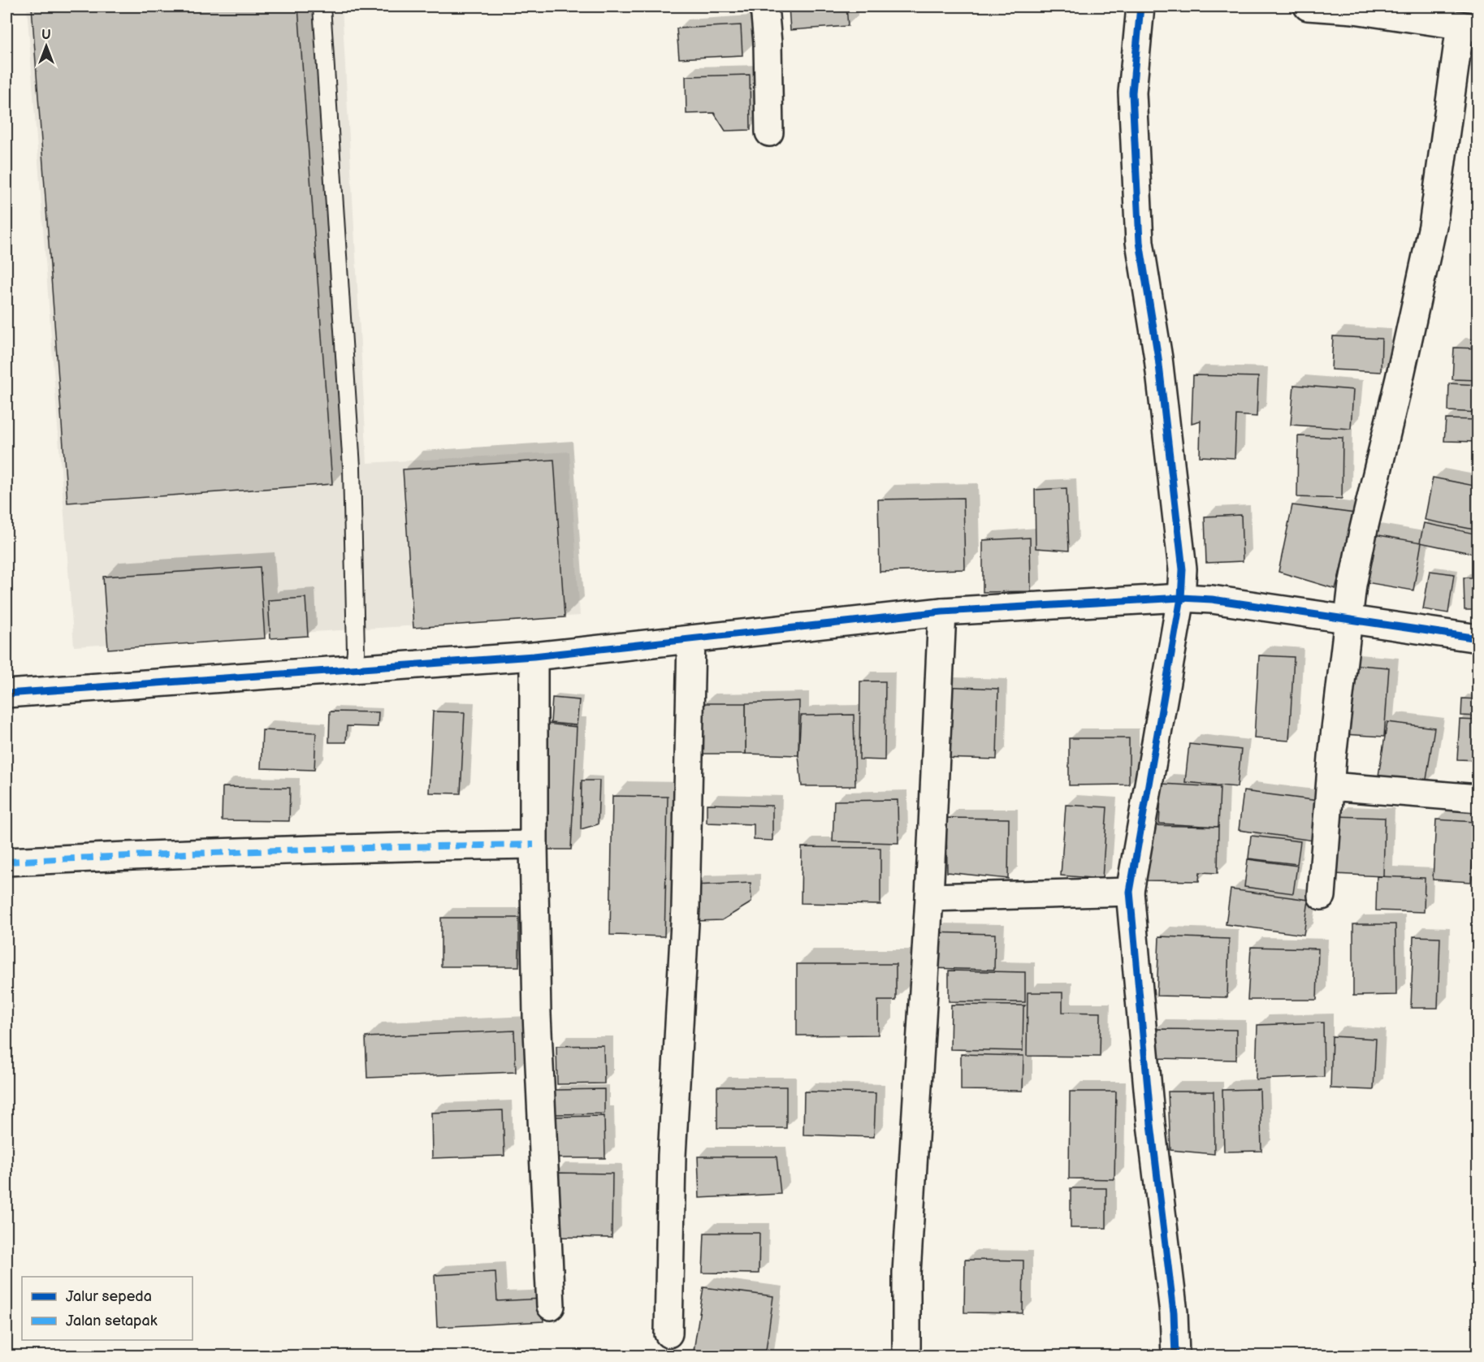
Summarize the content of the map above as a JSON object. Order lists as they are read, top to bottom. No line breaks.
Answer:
{"legend":["Jalur sepeda","Jalan setapak"],"north":"top"}
